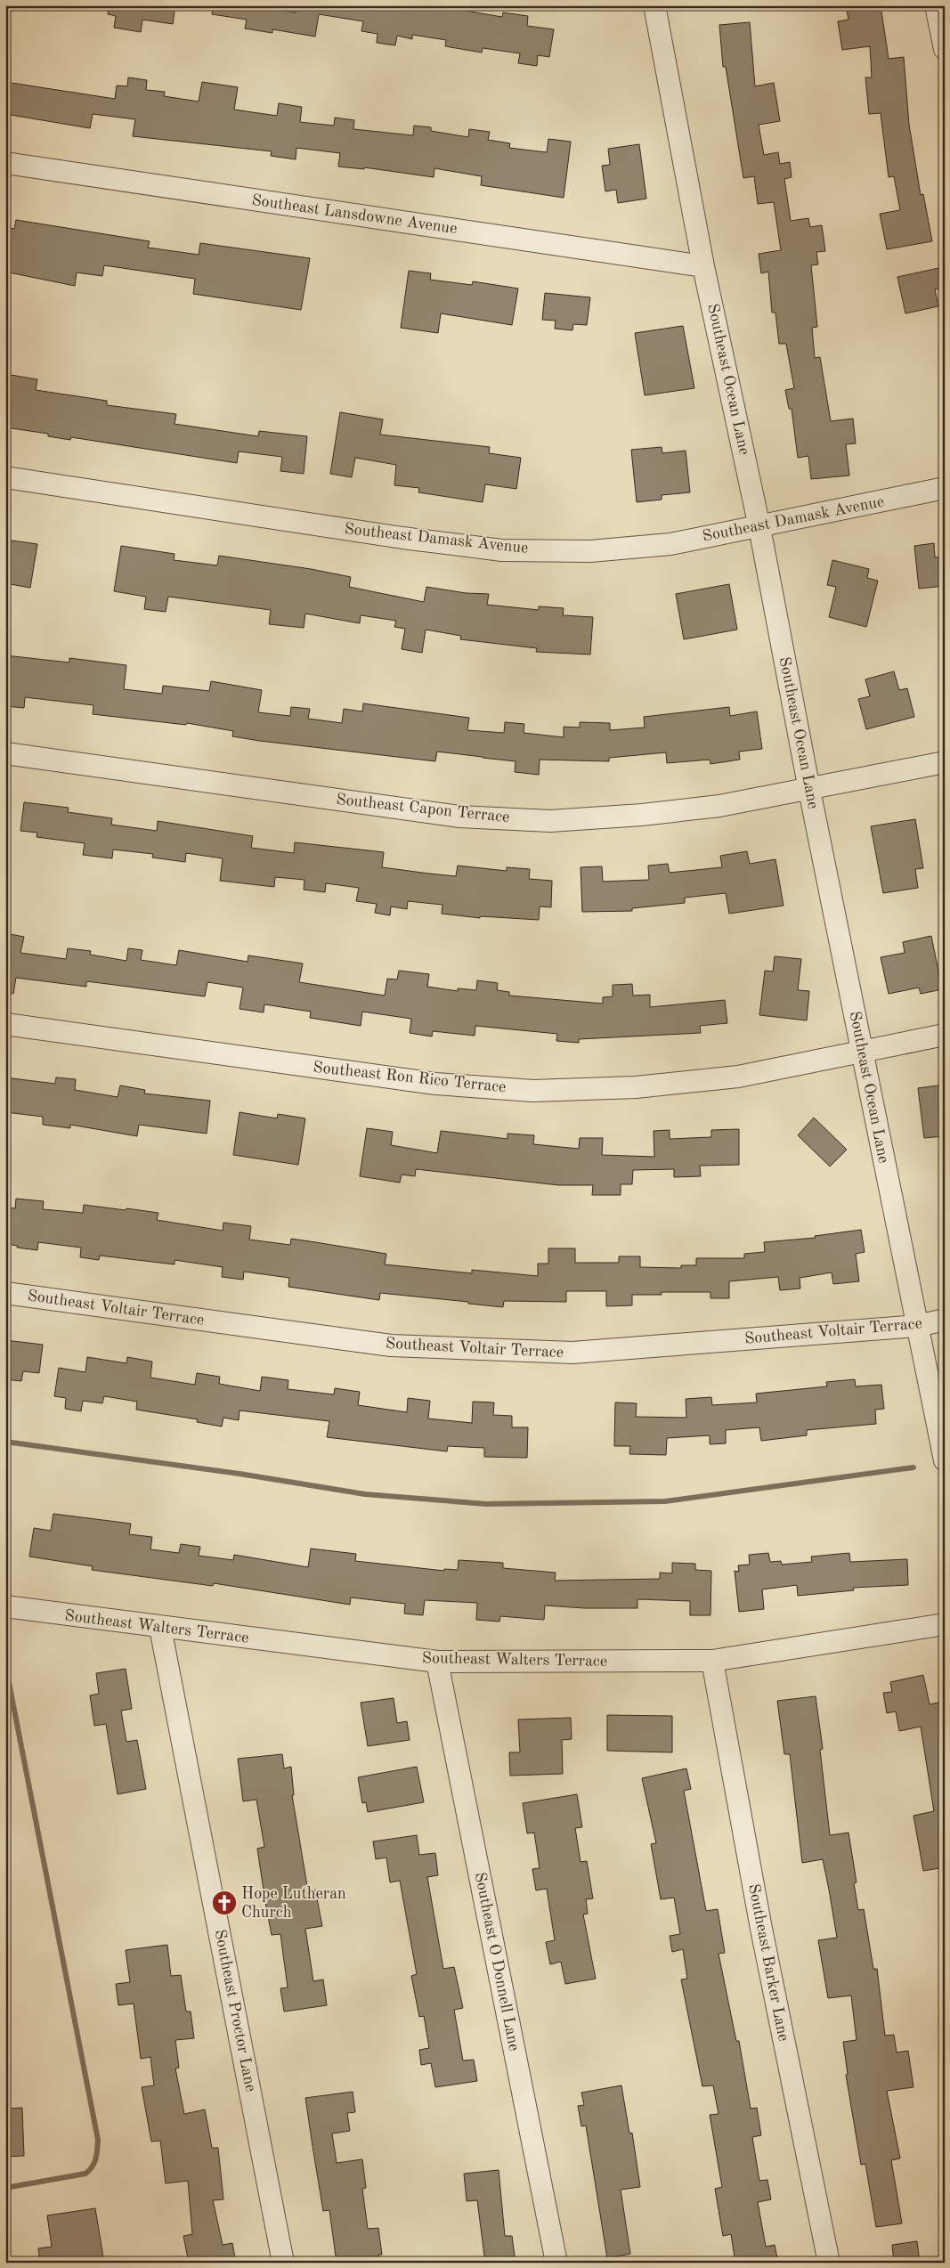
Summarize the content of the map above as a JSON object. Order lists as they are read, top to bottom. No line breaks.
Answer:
{"streets":{"street":["Southeast Lansdowne Avenue","Southeast Ocean Lane","Southeast Damask Avenue","Southeast Capon Terrace","Southeast Ron Rico Terrace","Southeast Voltair Terrace","Southeast Walters Terrace","Southeast O Donnell Lane","Southeast Barker Lane","Southeast Proctor Lane"]},"crossings":[["Southeast Lansdowne Avenue","Southeast Ocean Lane"],["Southeast Ocean Lane","Southeast Damask Avenue"],["Southeast Ocean Lane","Southeast Capon Terrace"],["Southeast Ocean Lane","Southeast Ron Rico Terrace"],["Southeast Ocean Lane","Southeast Voltair Terrace"],["Southeast Walters Terrace","Southeast O Donnell Lane"],["Southeast Walters Terrace","Southeast Barker Lane"],["Southeast Walters Terrace","Southeast Proctor Lane"]],"places":{"church":["Hope Lutheran Church"]}}
